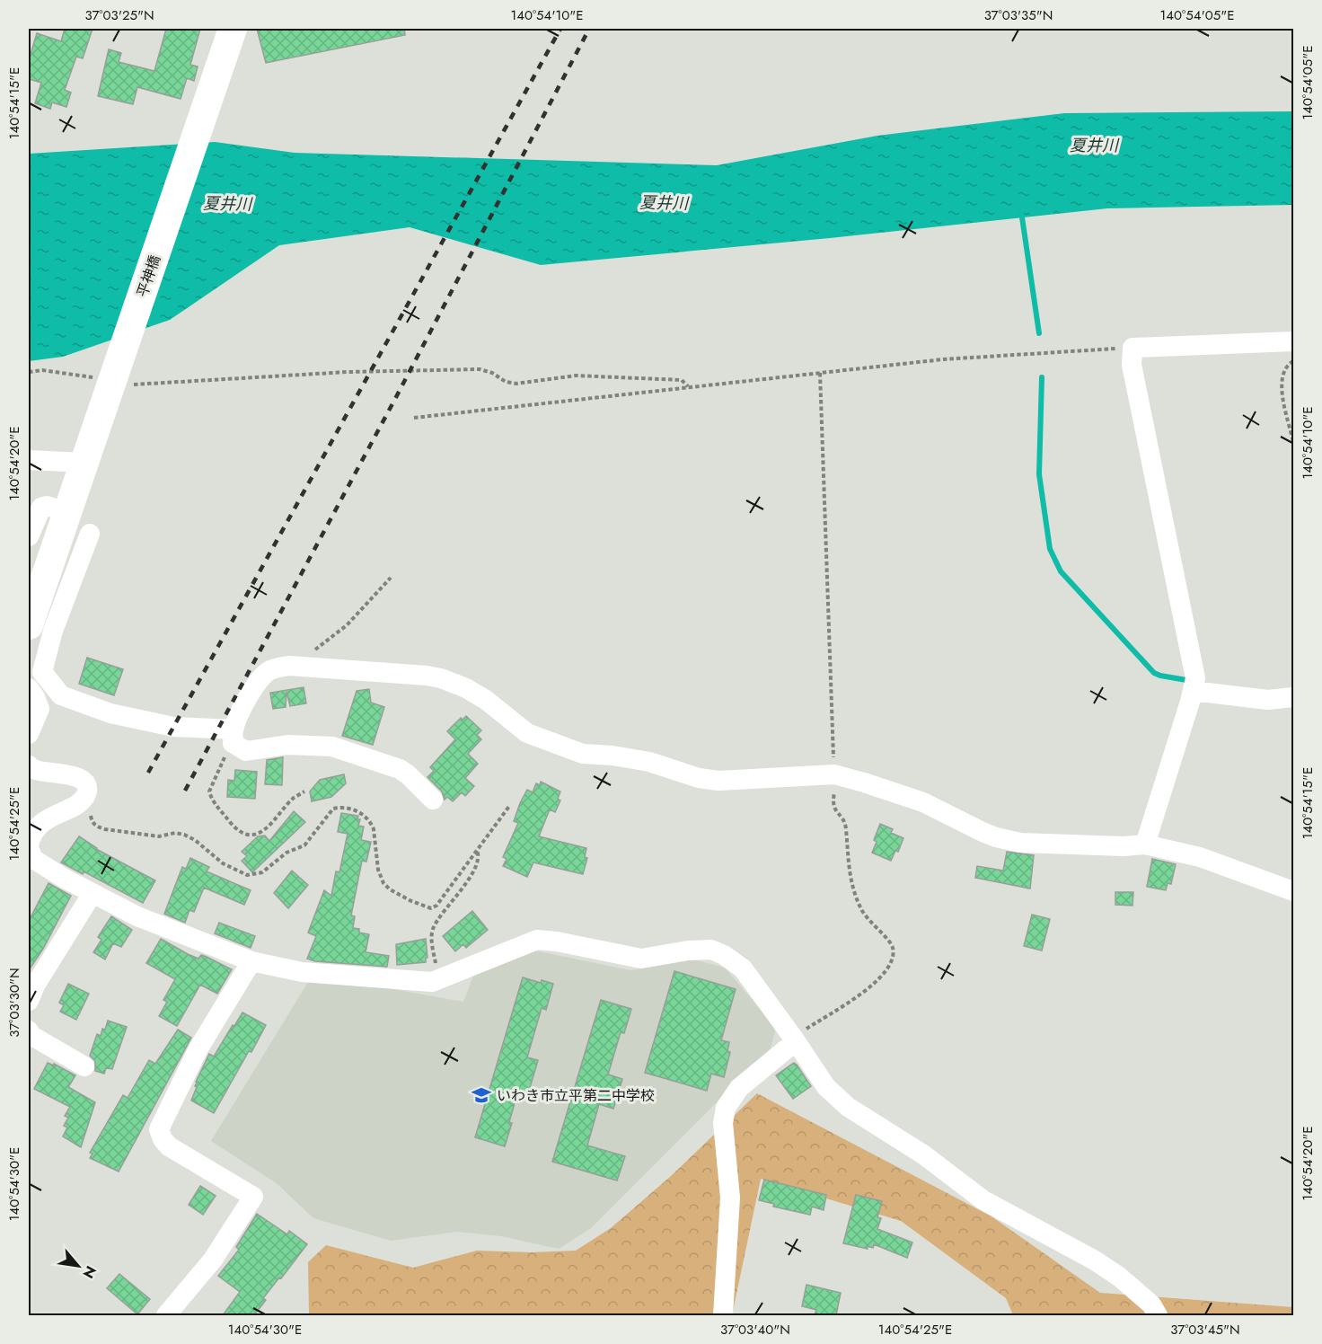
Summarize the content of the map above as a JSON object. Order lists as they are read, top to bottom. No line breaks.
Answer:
{"streets":{"street":["平神橋"]},"water":["夏井川"],"places":{"school or university":["いわき市立平第二中学校"]},"north":"bottom right","coordinates":["37°03'25\"N","140°54'10\"E","37°03'35\"N","140°54'05\"E","140°54'15\"E","140°54'20\"E","140°54'25\"E","37°03'30\"N","140°54'30\"E","37°03'40\"N","37°03'45\"N"]}
